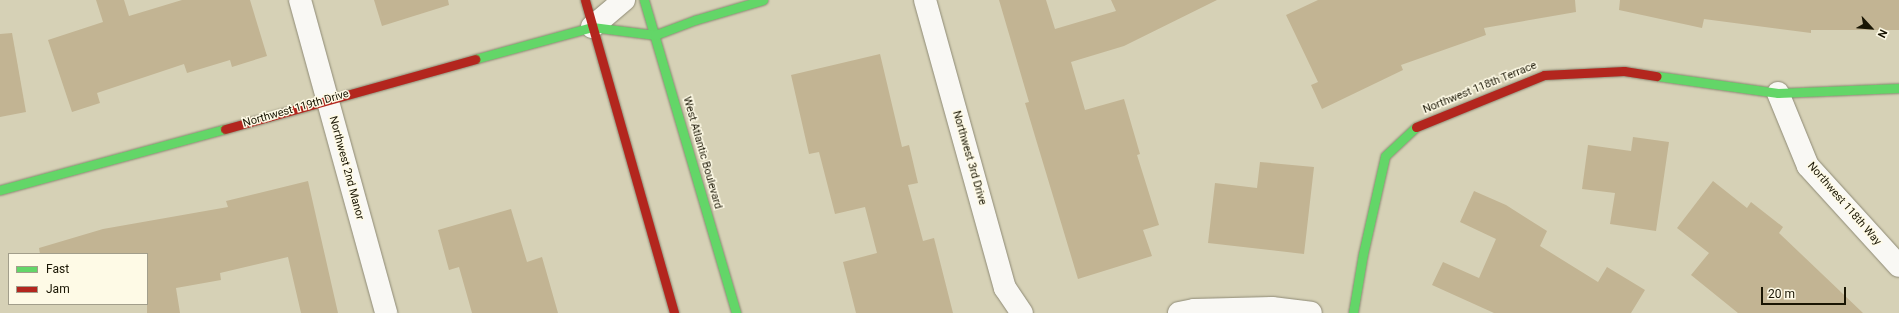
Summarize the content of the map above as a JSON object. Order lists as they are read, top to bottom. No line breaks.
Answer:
{"streets":{"street":["Northwest 118th Terrace","Northwest 119th Drive","West Atlantic Boulevard","Northwest 3rd Drive","Northwest 2nd Manor","Northwest 118th Way"]},"crossings":[["Northwest 118th Terrace","Northwest 118th Way"],["Northwest 119th Drive","West Atlantic Boulevard"],["Northwest 119th Drive","Northwest 2nd Manor"]],"legend":["Fast","Jam"],"scale_bar":"20 m","north":"bottom right"}
